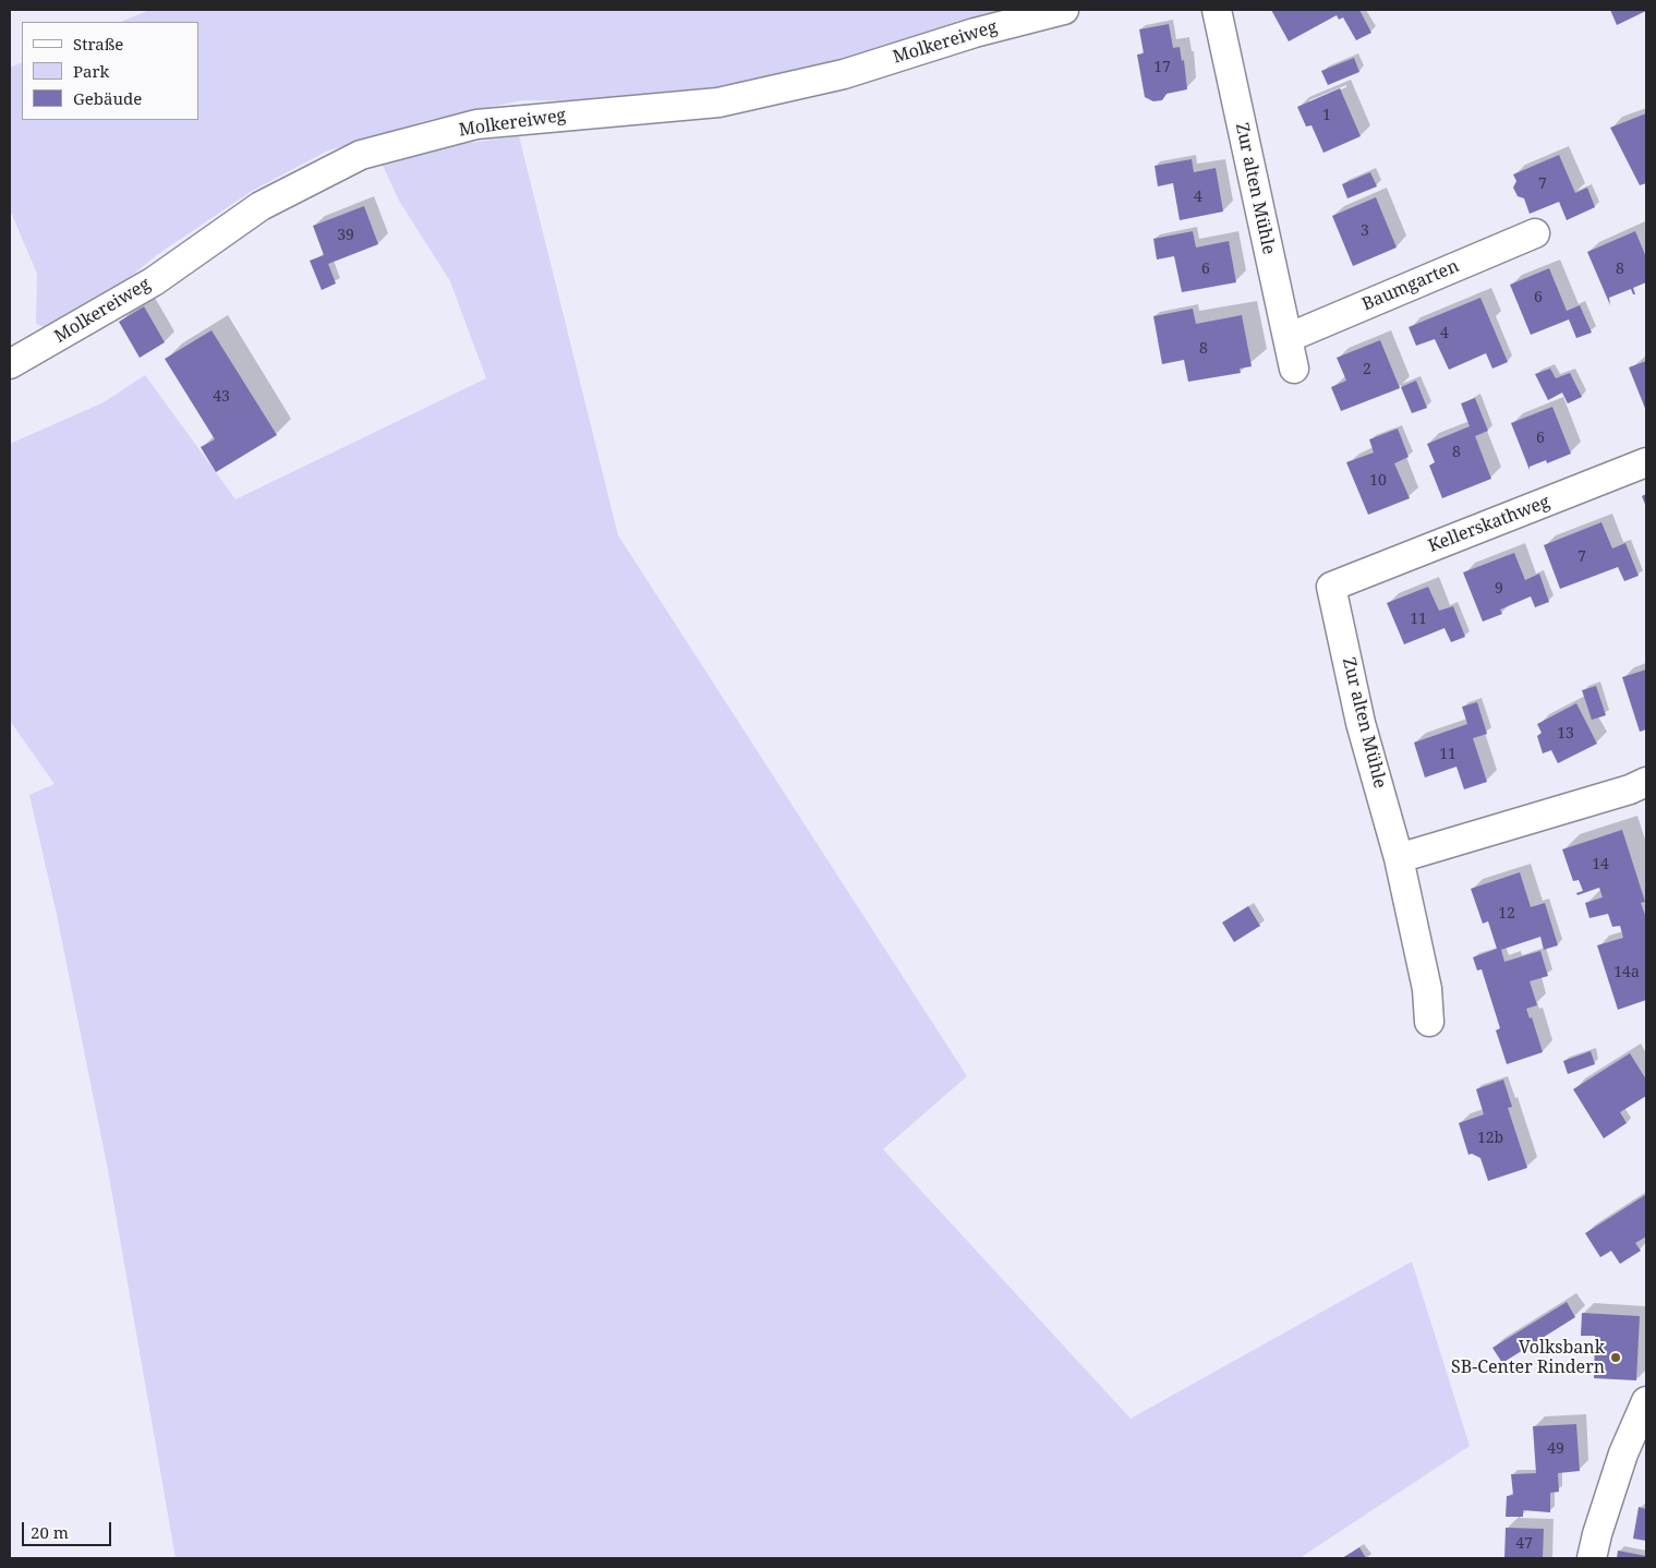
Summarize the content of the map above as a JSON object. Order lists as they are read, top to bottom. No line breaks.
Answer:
{"streets":{"street":["Molkereiweg","Zur alten Mühle","Baumgarten","Kellerskathweg"]},"crossings":[["Zur alten Mühle","Baumgarten"],["Zur alten Mühle","Kellerskathweg"]],"places":["Volksbank SB-Center Rindern"],"house_numbers":["17","1","7","4","3","39","6","8","6","4","8","2","43","6","8","10","7","9","11","13","11","14","12","14a","12b","49","47"],"legend":["Straße","Park","Gebäude"],"scale_bar":"20 m"}
